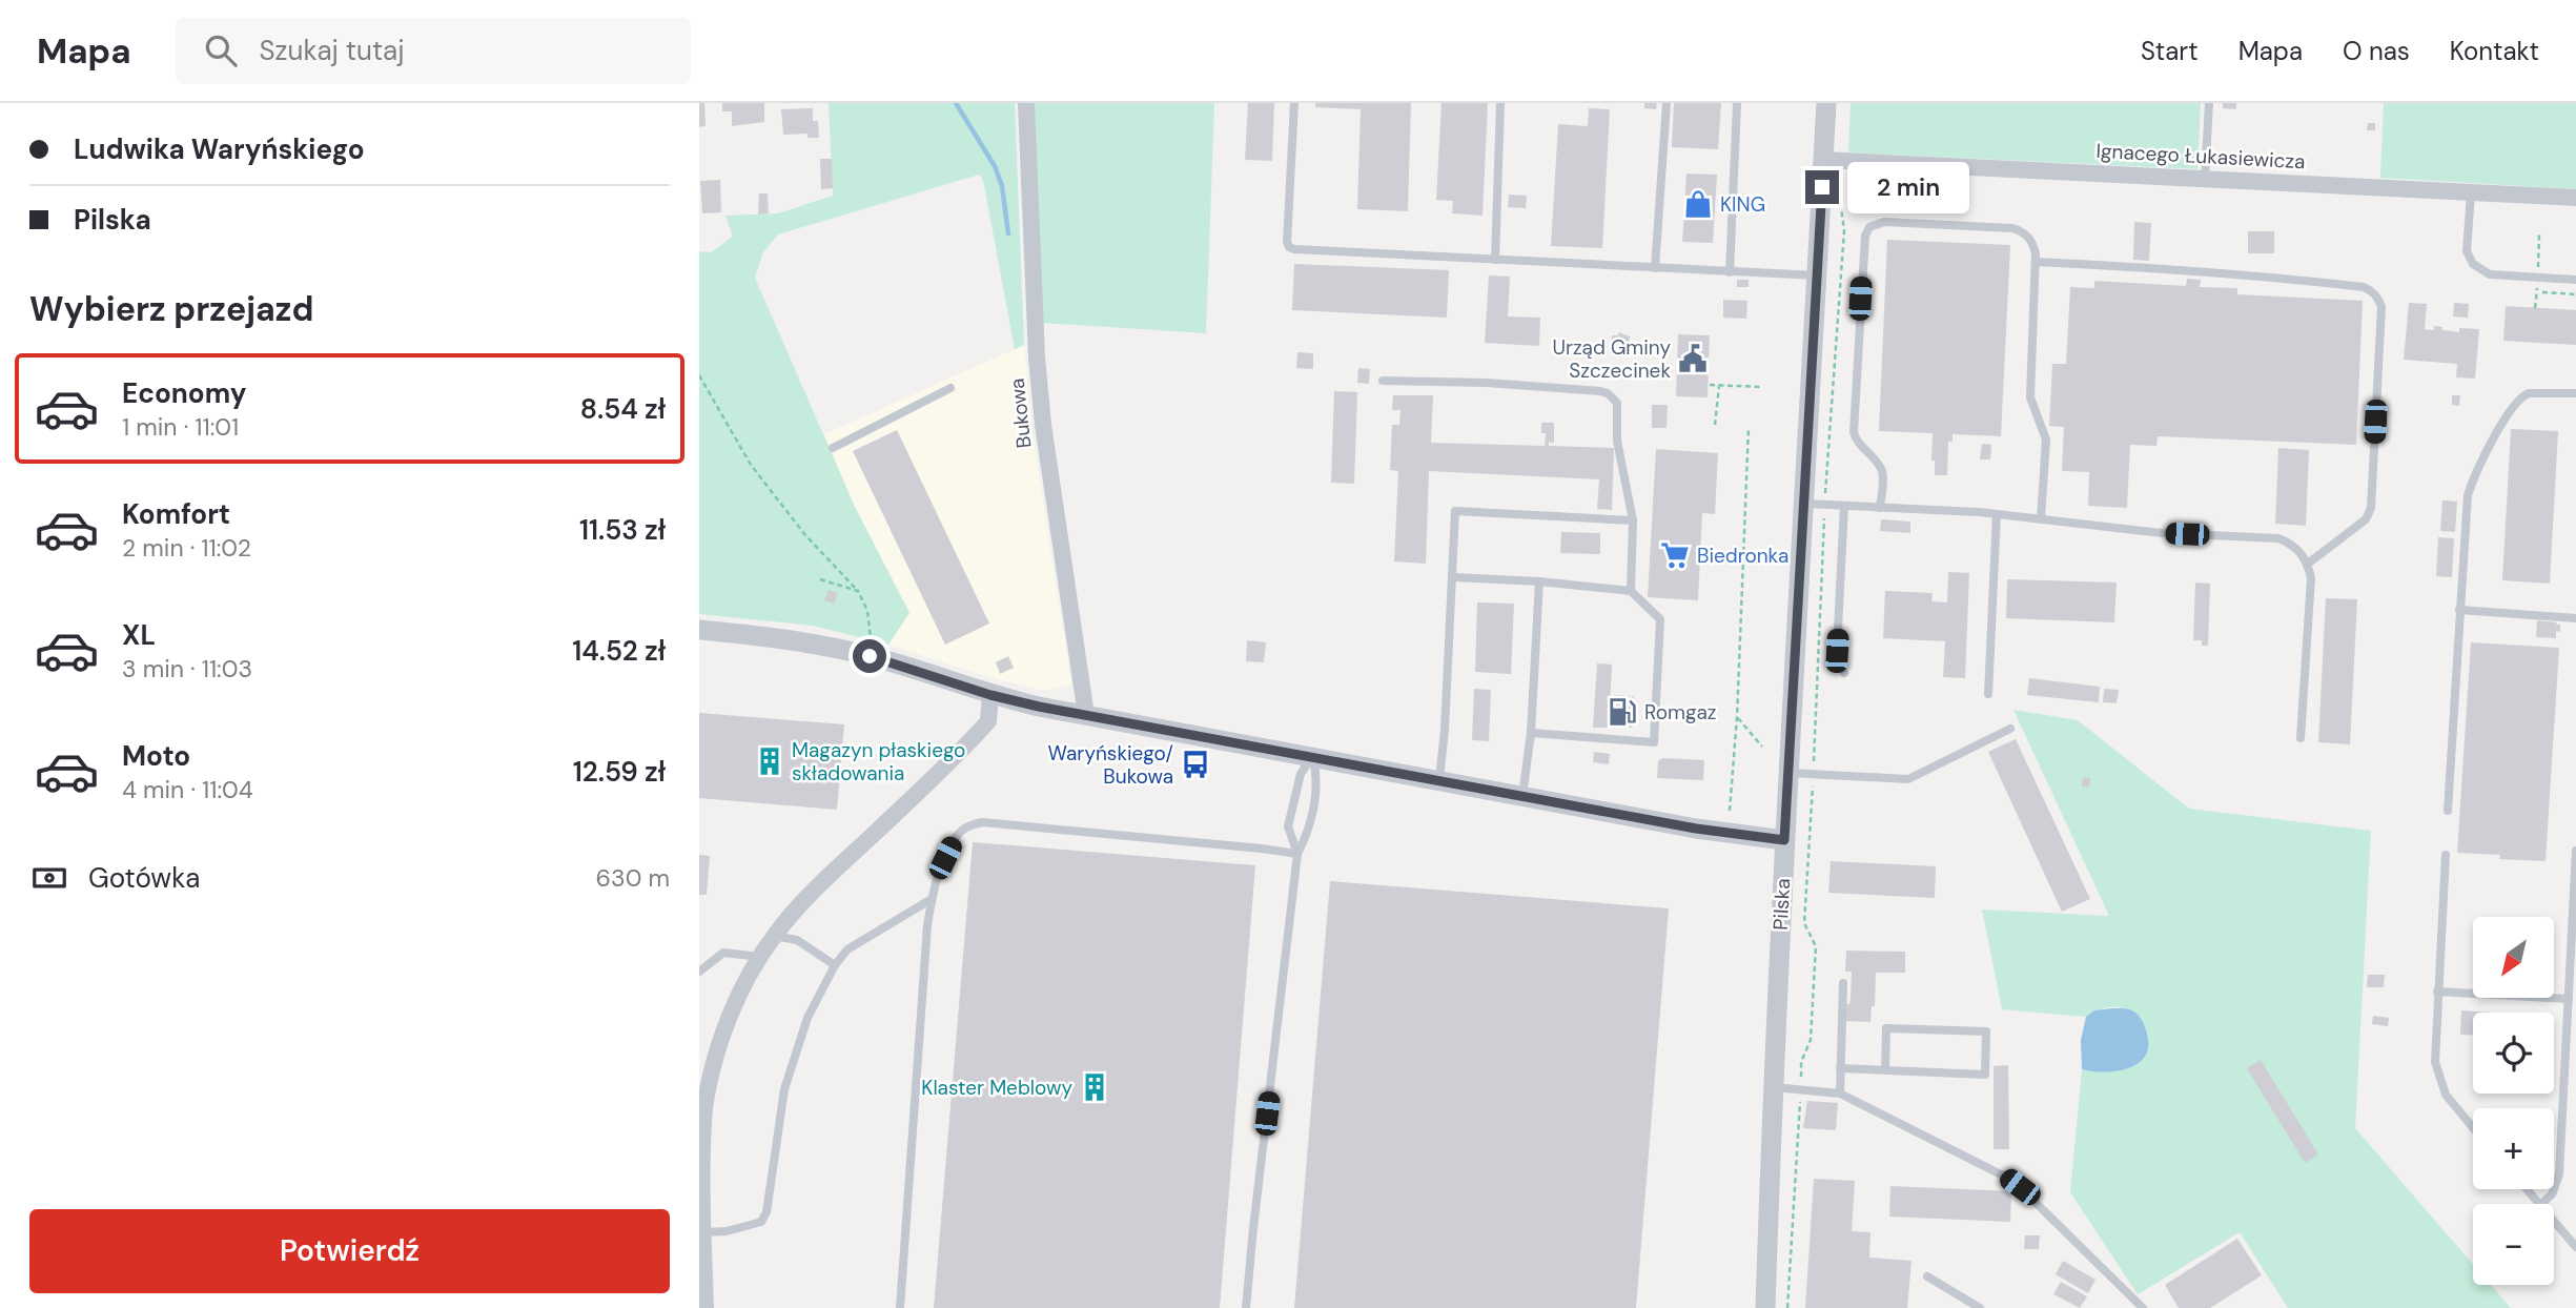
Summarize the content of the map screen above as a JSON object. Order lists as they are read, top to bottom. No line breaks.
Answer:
{"streets":{"street":["Ignacego Łukasiewicza","Bukowa","Pilska"]},"crossings":[["Ignacego Łukasiewicza","Pilska"]],"places":{"shop":["KING"],"public building":["Urząd Gminy Szczecinek"],"supermarket":["Biedronka"],"fuel station":["Romgaz"],"building":["Magazyn płaskiego składowania","Klaster Meblowy"],"bus stop":["Waryńskiego/ Bukowa"]},"north":"bottom left","page":{"header":"Mapa","search":"Szukaj tutaj","nav":["Start","Mapa","O nas","Kontakt"],"banner":["Ludwika Waryńskiego","Pilska"],"bubble":"2 min","heading":"Wybierz przejazd","list":[{"name":"Economy","note":"1 min · 11:01","value":"8.54 zł"},{"name":"Komfort","note":"2 min · 11:02","value":"11.53 zł"},{"name":"XL","note":"3 min · 11:03","value":"14.52 zł"},{"name":"Moto","note":"4 min · 11:04","value":"12.59 zł"}],"pay":["Gotówka","630 m"],"map_buttons":["+","−"],"buttons":"Potwierdź"}}
